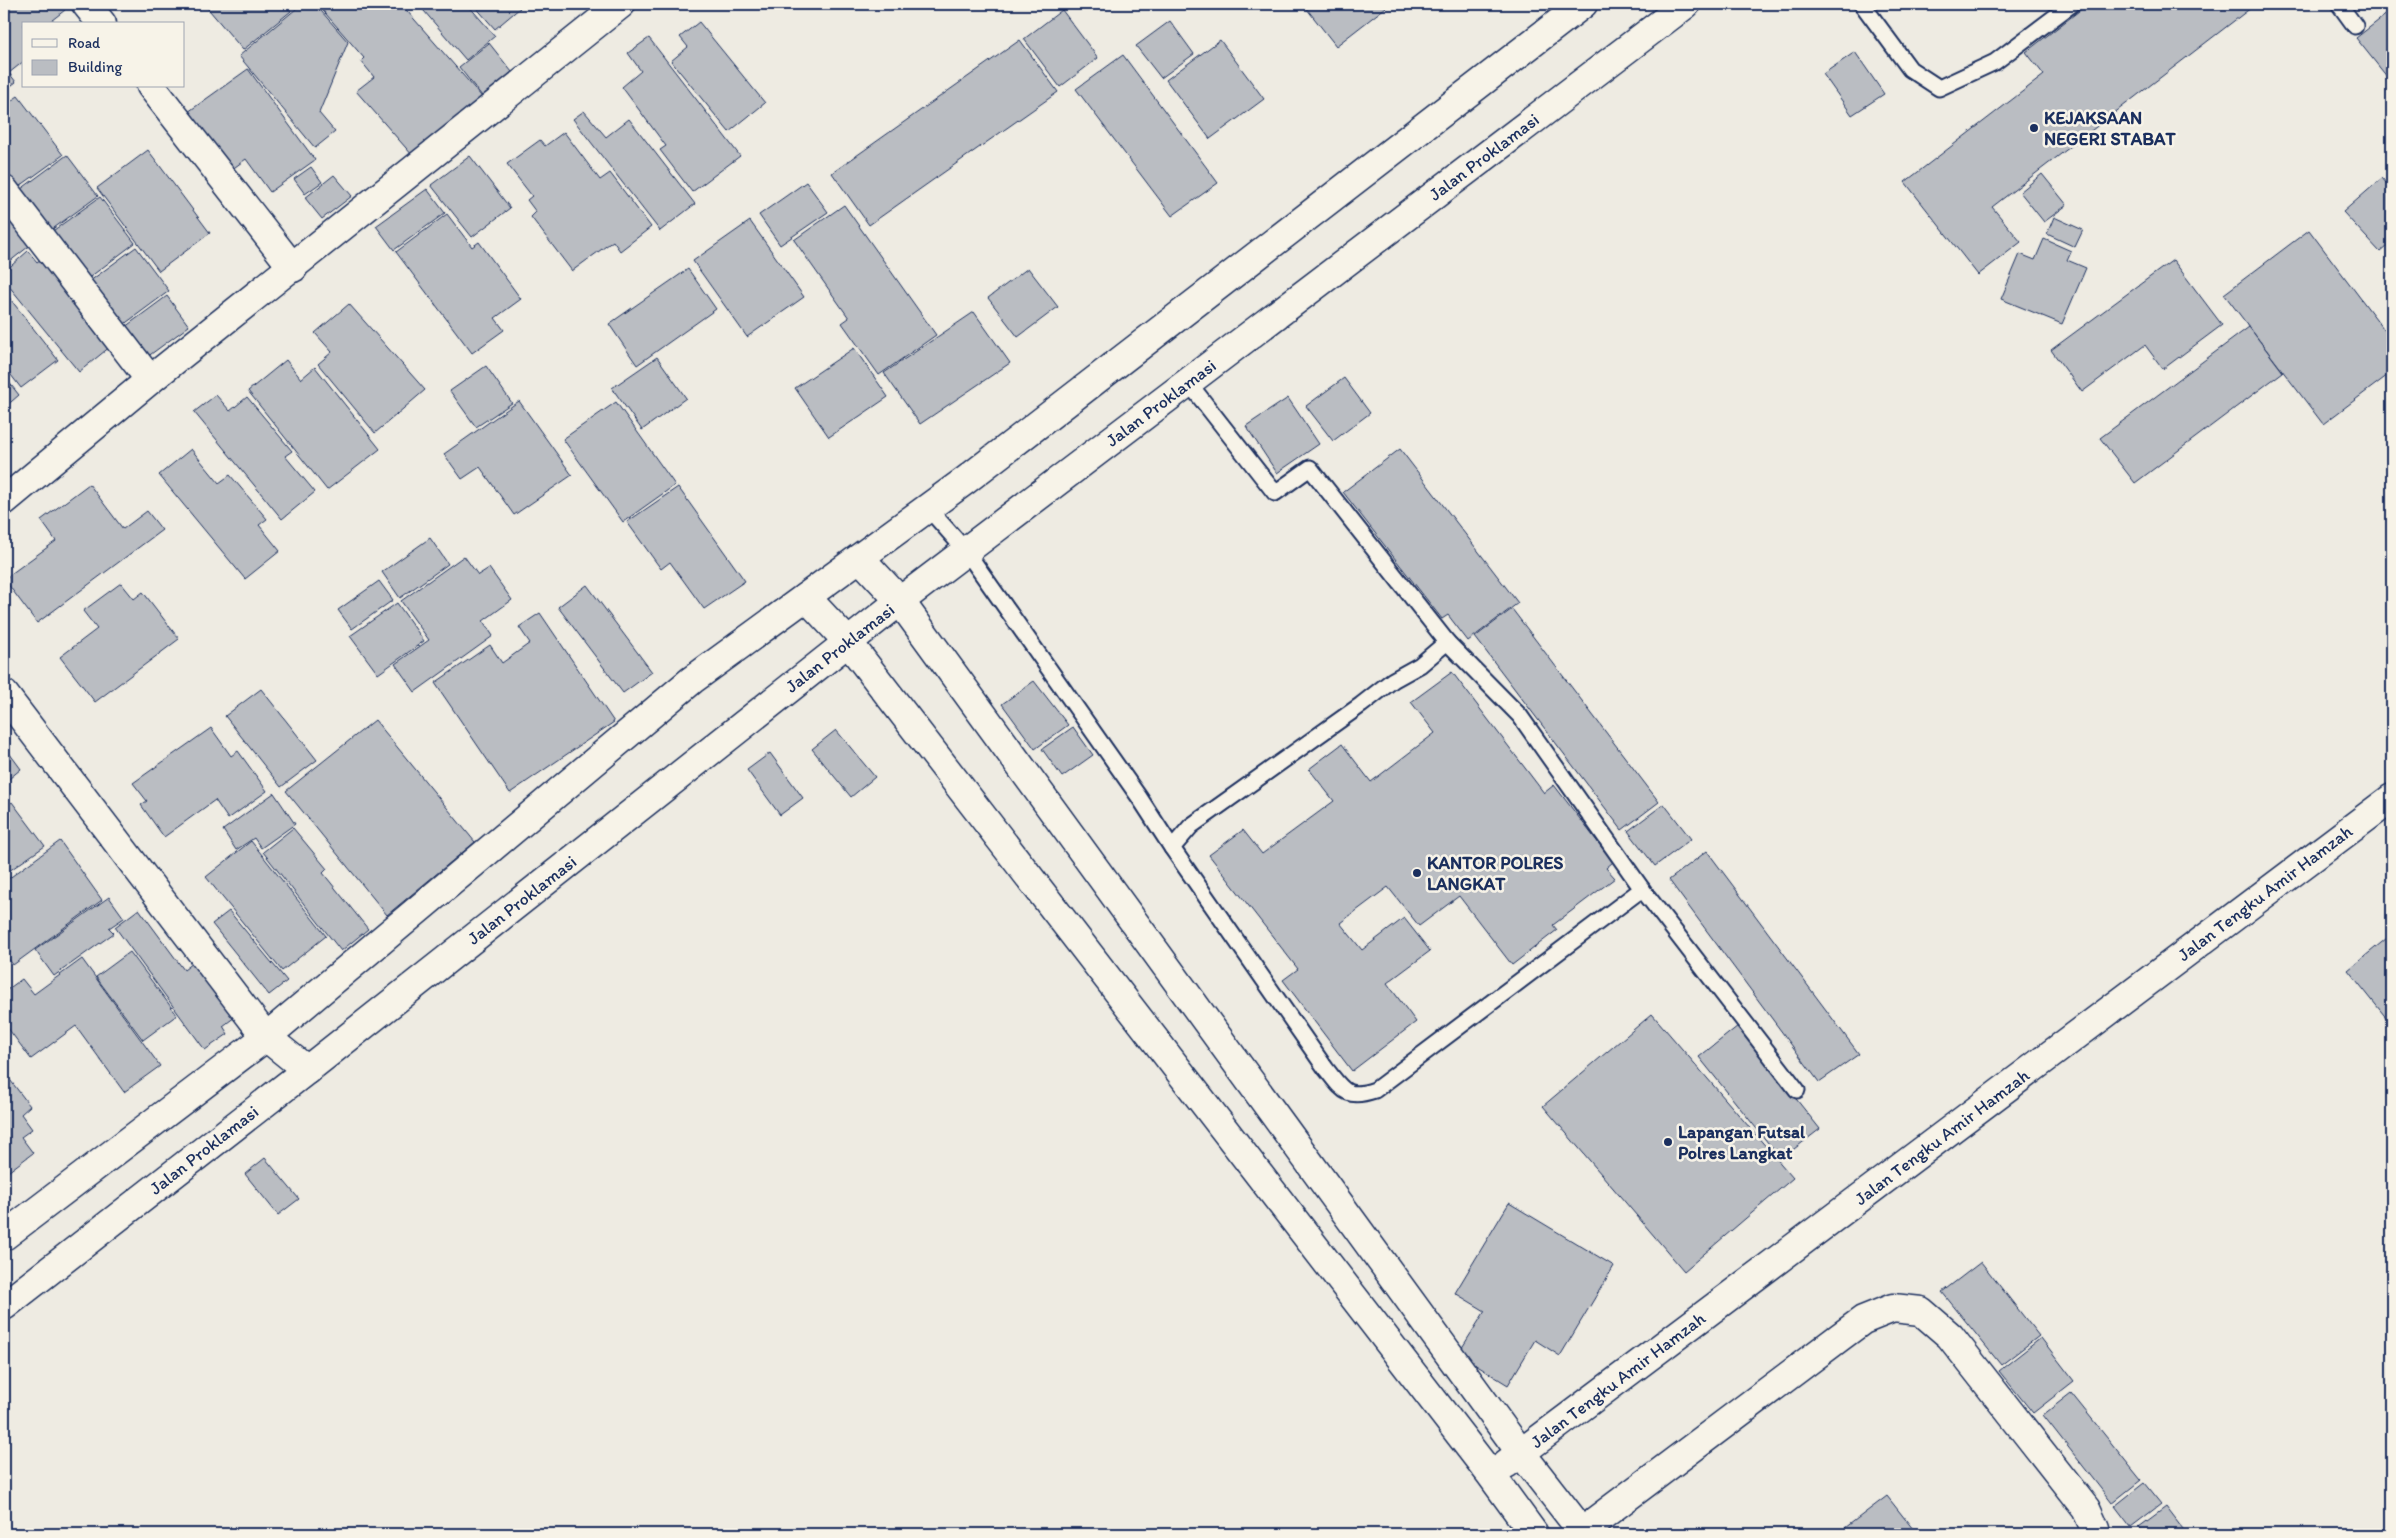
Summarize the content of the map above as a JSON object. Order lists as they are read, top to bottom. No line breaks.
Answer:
{"streets":{"street":["Jalan Proklamasi","Jalan Tengku Amir Hamzah"]},"places":["KEJAKSAAN NEGERI STABAT","KANTOR POLRES LANGKAT","Lapangan Futsal Polres Langkat"],"legend":["Road","Building"]}
